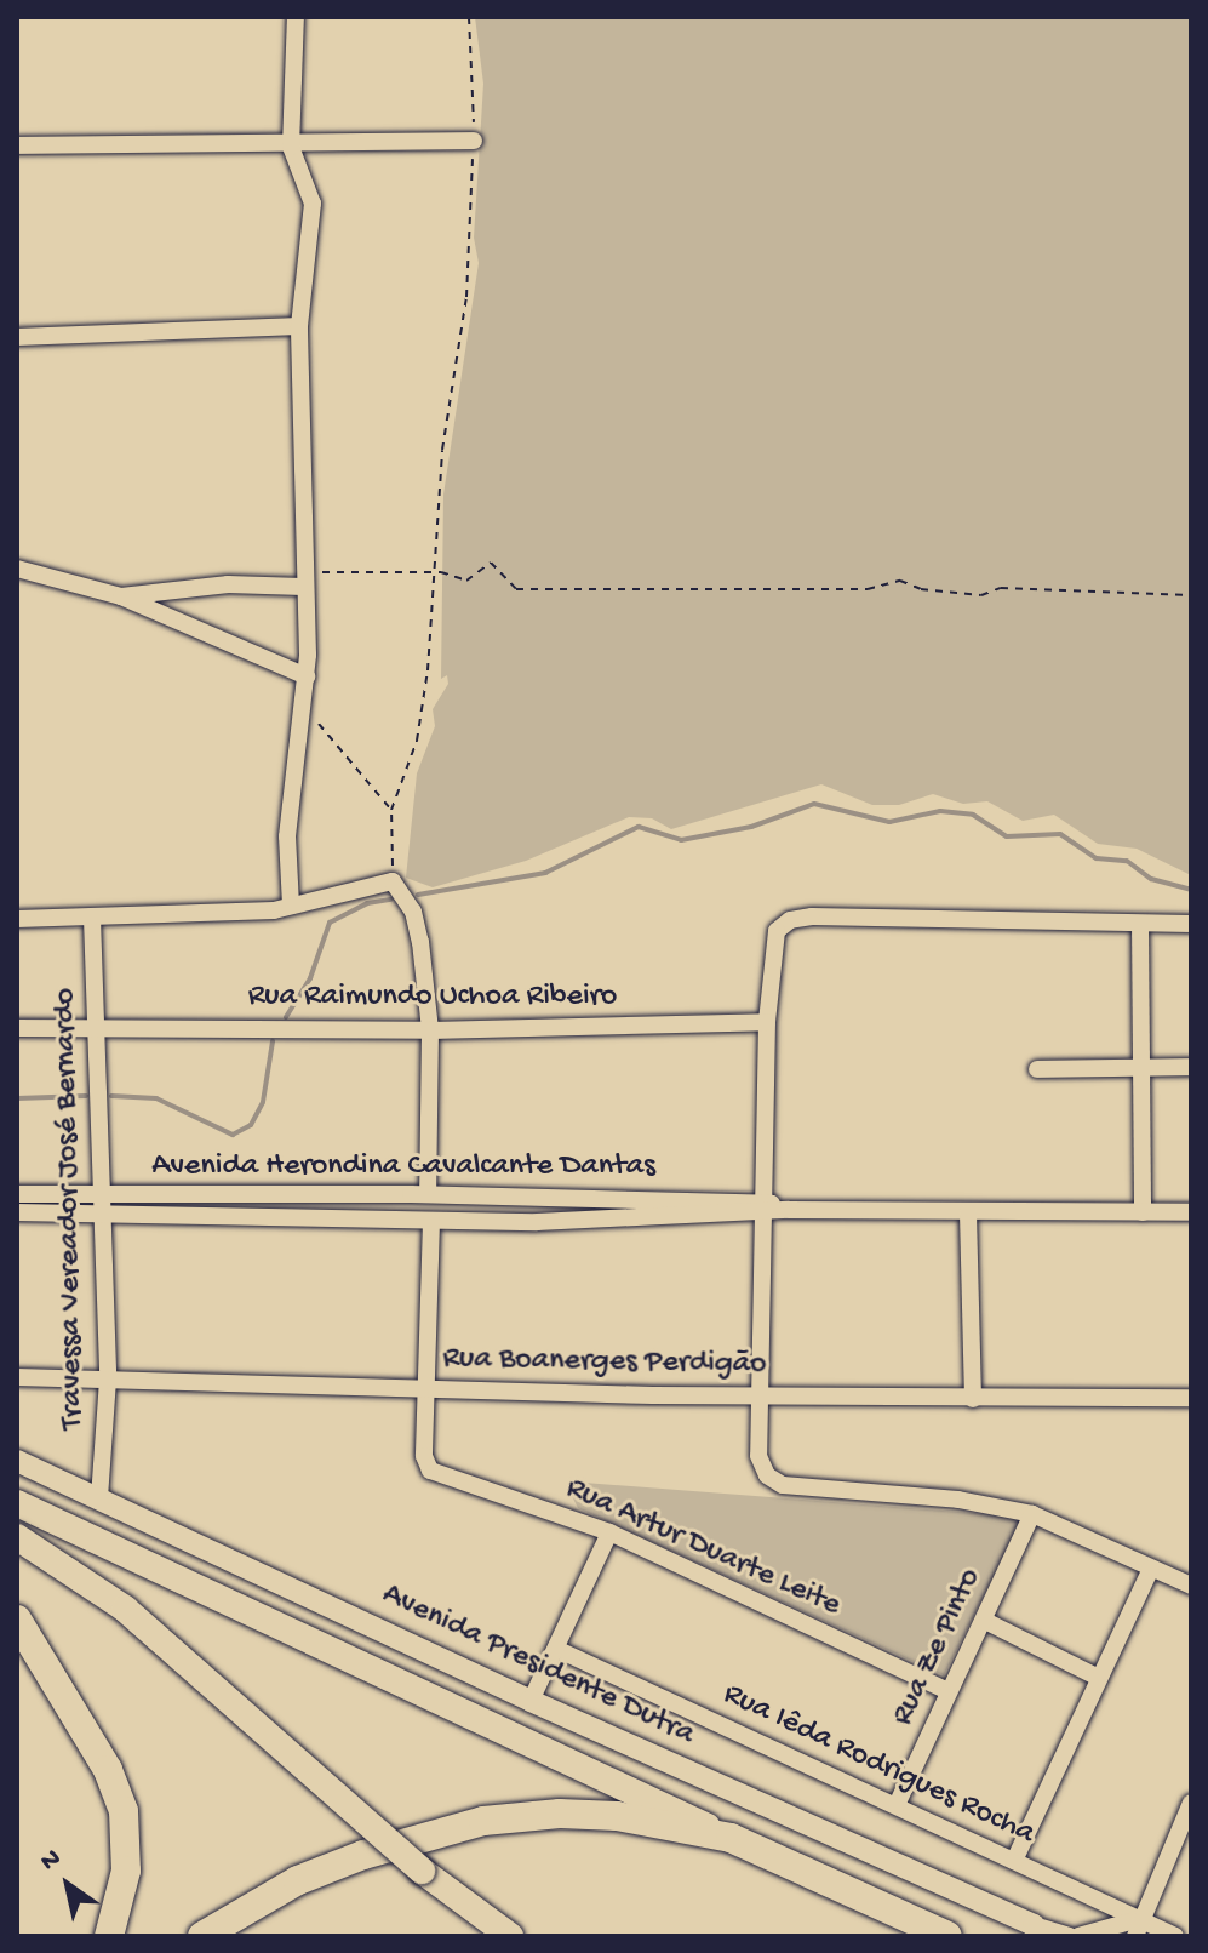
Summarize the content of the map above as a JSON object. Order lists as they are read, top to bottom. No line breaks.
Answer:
{"streets":{"street":["Rua Raimundo Uchoa Ribeiro","Avenida Herondina Cavalcante Dantas","Travessa Vereador José Bernardo","Rua Boanerges Perdigão","Rua Artur Duarte Leite","Rua Ze Pinto","Avenida Presidente Dutra","Rua Iêda Rodrigues Rocha"]},"crossings":[["Rua Raimundo Uchoa Ribeiro","Travessa Vereador José Bernardo"],["Avenida Herondina Cavalcante Dantas","Travessa Vereador José Bernardo"],["Travessa Vereador José Bernardo","Rua Boanerges Perdigão"],["Travessa Vereador José Bernardo","Avenida Presidente Dutra"],["Rua Boanerges Perdigão","Rua Artur Duarte Leite"],["Rua Artur Duarte Leite","Rua Ze Pinto"],["Rua Ze Pinto","Rua Iêda Rodrigues Rocha"]],"north":"top left"}
